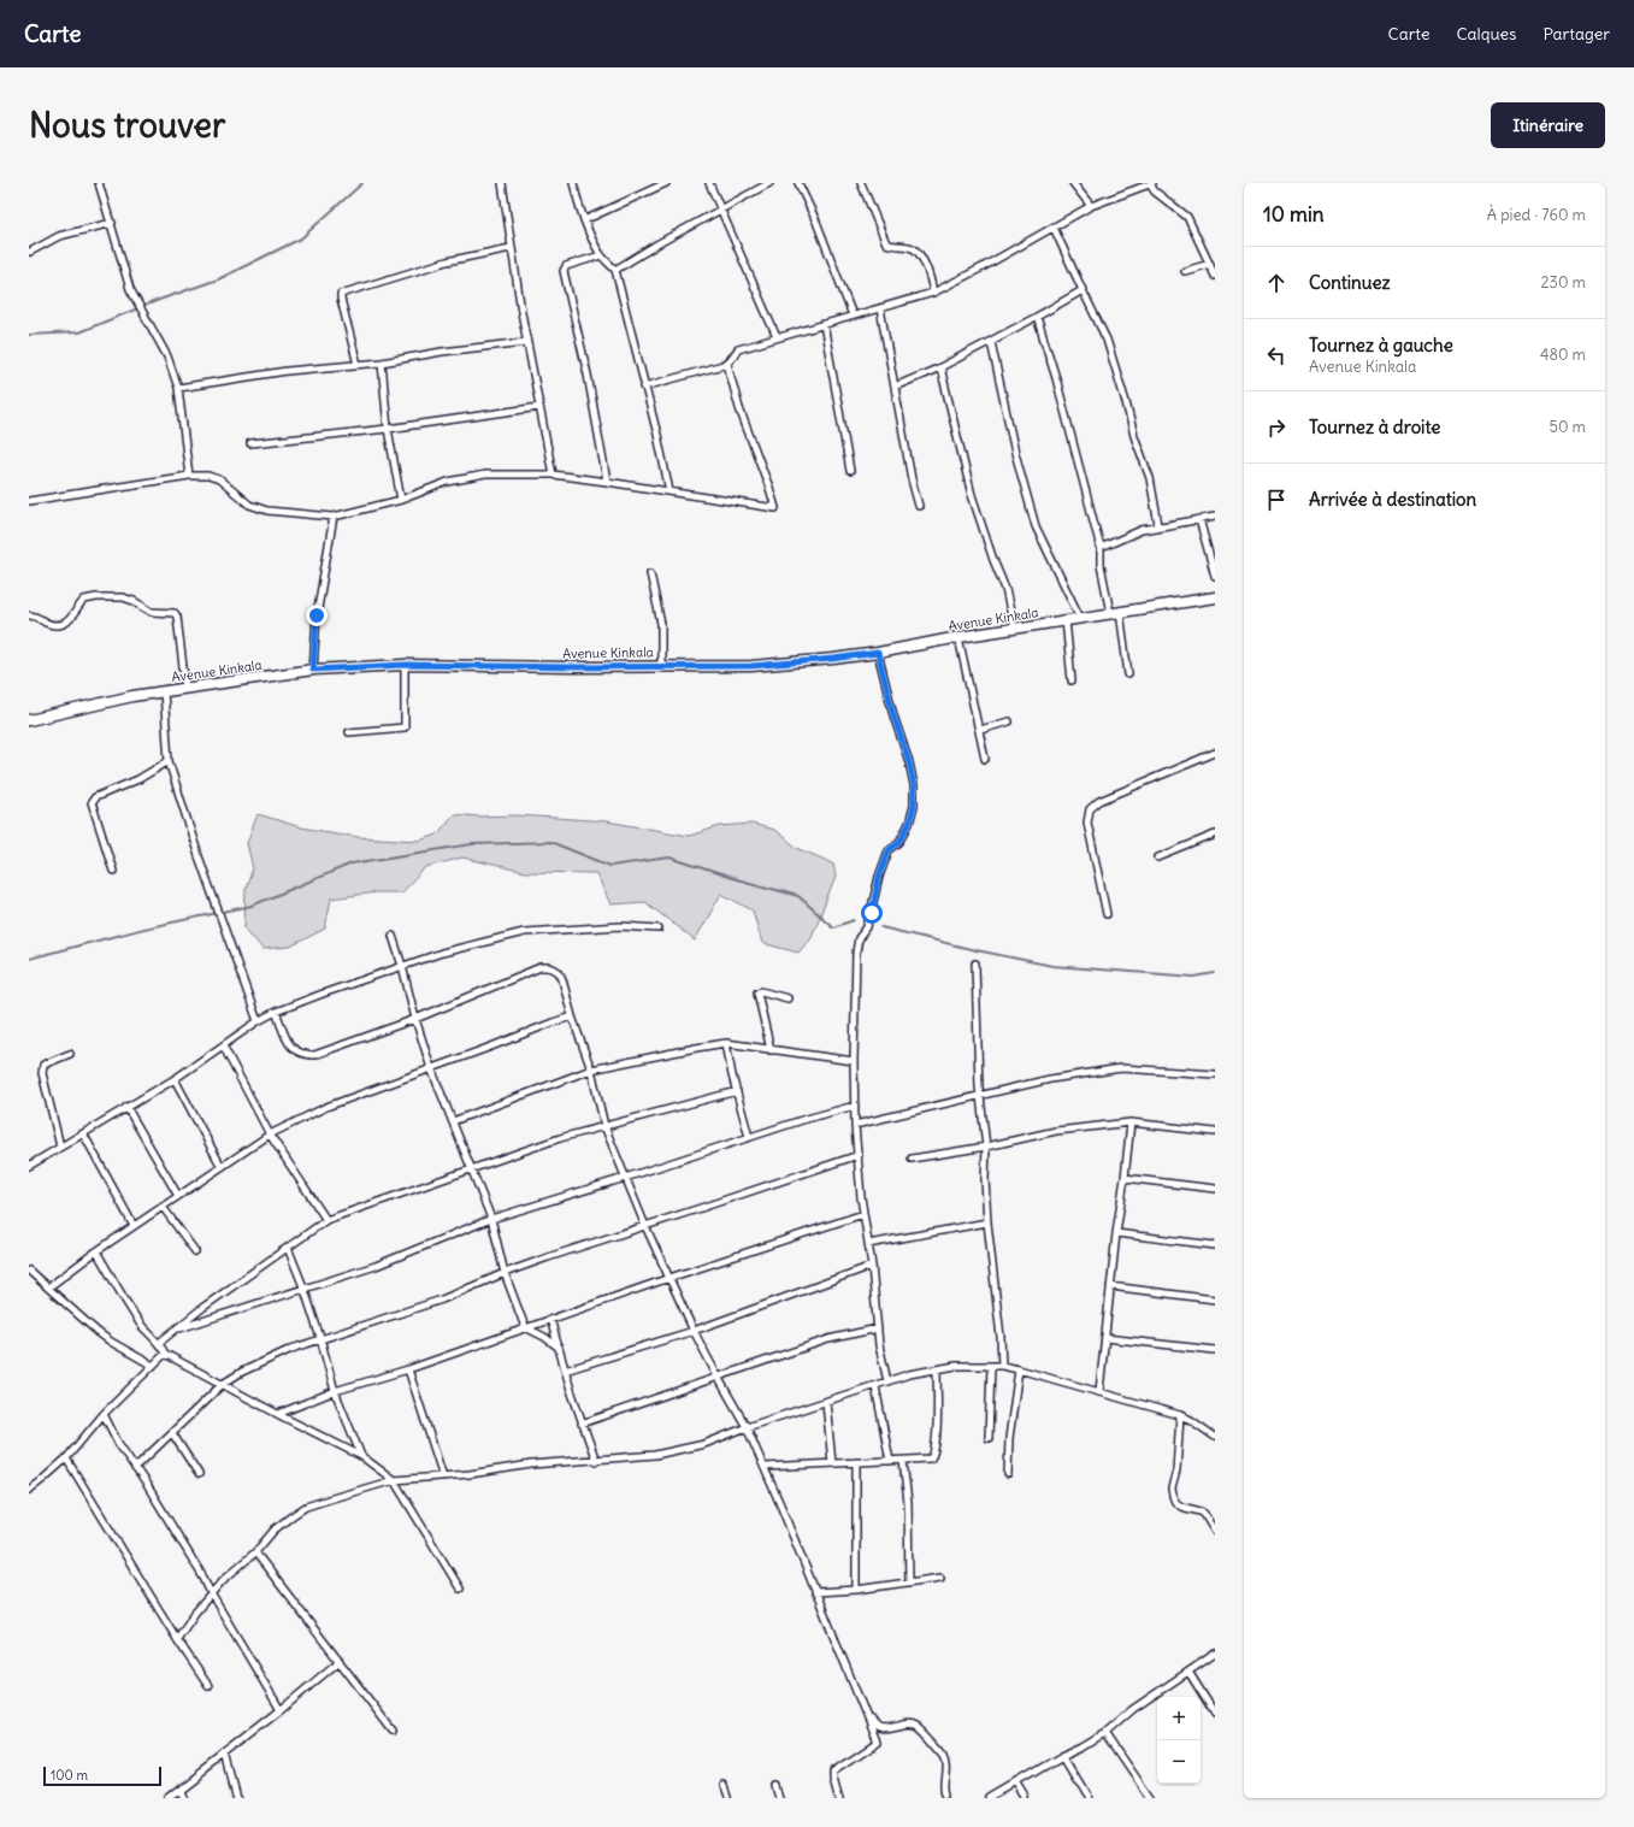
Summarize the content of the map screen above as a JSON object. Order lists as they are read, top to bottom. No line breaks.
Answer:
{"streets":{"main road":["Avenue Kinkala"]},"scale_bar":"100 m","page":{"header":"Carte","nav":["Carte","Calques","Partager"],"buttons":"Itinéraire","title":"Nous trouver","heading":["10 min","À pied · 760 m"],"list":[["Continuez","230 m"],["Tournez à gauche","Avenue Kinkala","480 m"],["Tournez à droite","50 m"],"Arrivée à destination"],"map_buttons":["+","−"],"scale":"100 m"}}
